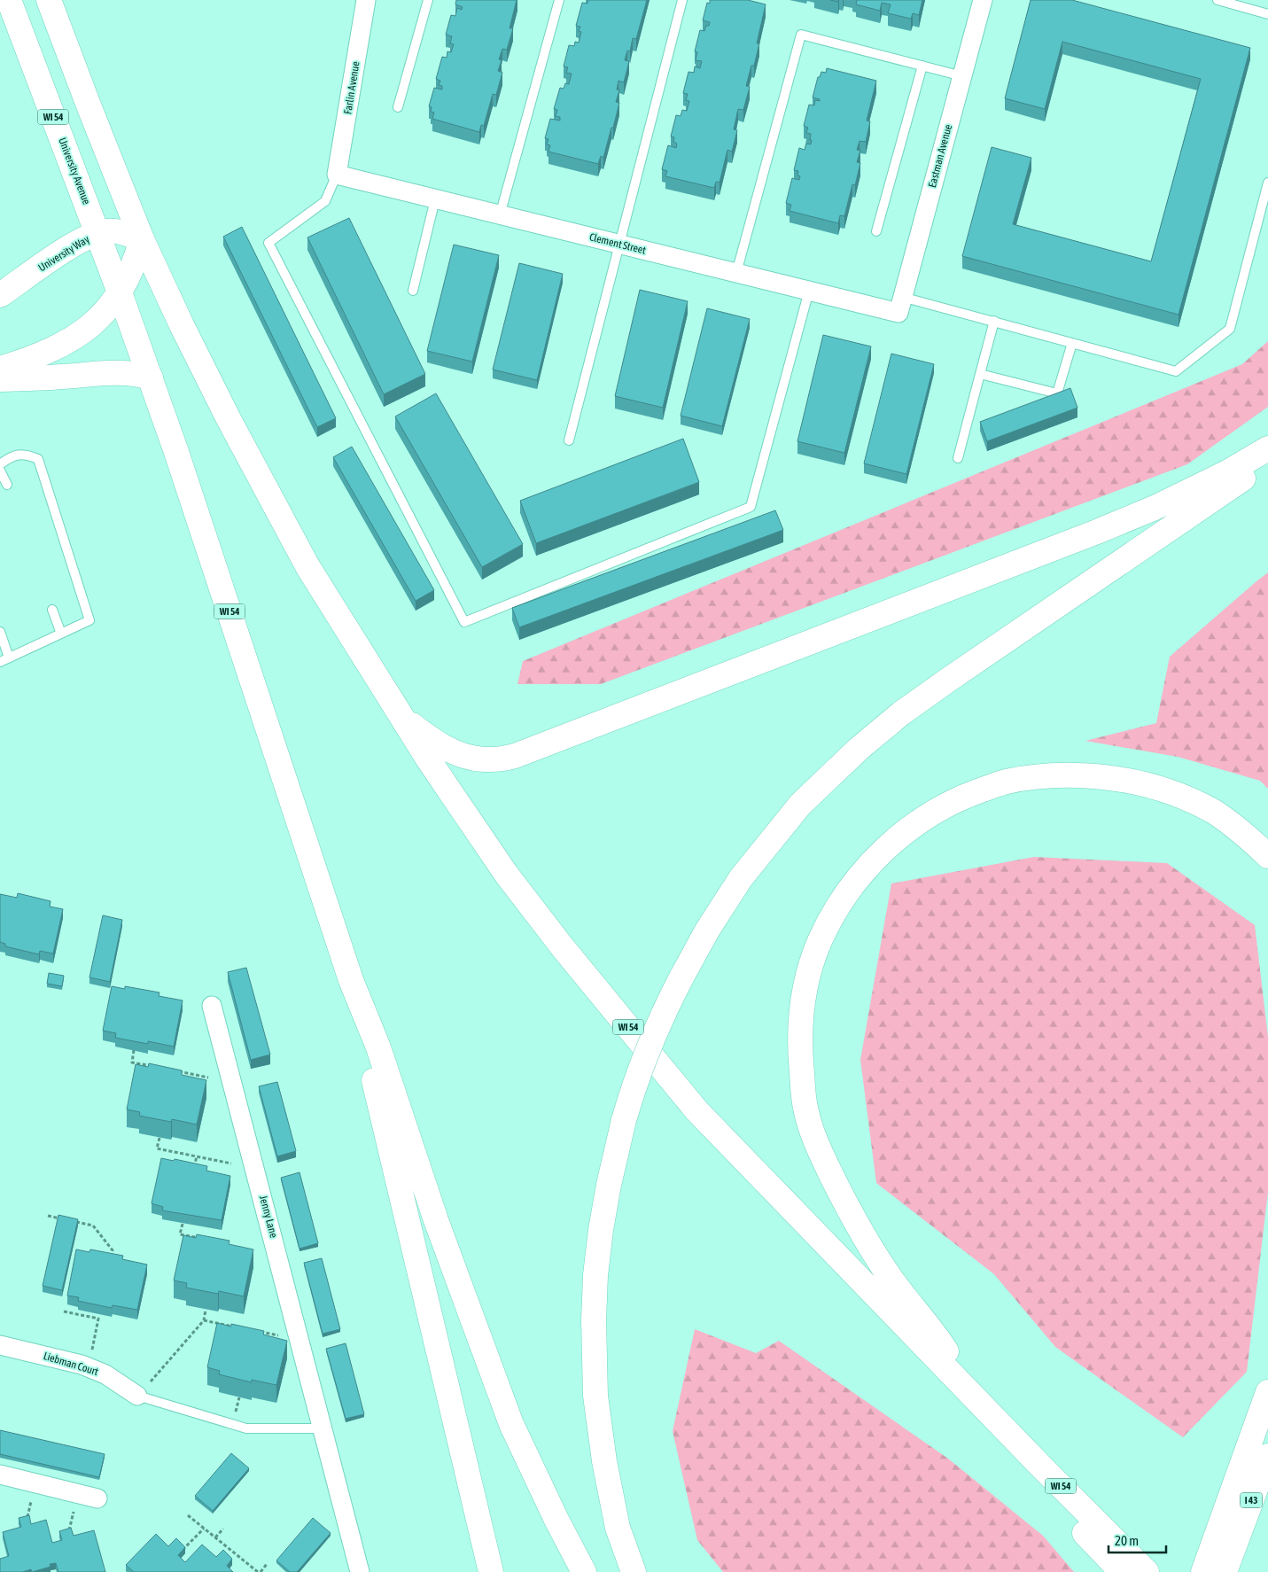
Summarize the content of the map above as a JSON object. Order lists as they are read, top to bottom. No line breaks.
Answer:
{"streets":{"main road":["WI 54","University Avenue","University Way","I 43"],"street":["Farlin Avenue","Eastman Avenue","Clement Street","Jenny Lane","Liebman Court"]},"crossings":[["Farlin Avenue","Clement Street"],["WI 54","University Avenue"],["WI 54","University Way"],["Eastman Avenue","Clement Street"],["University Avenue","University Way"]],"scale_bar":"20 m"}
